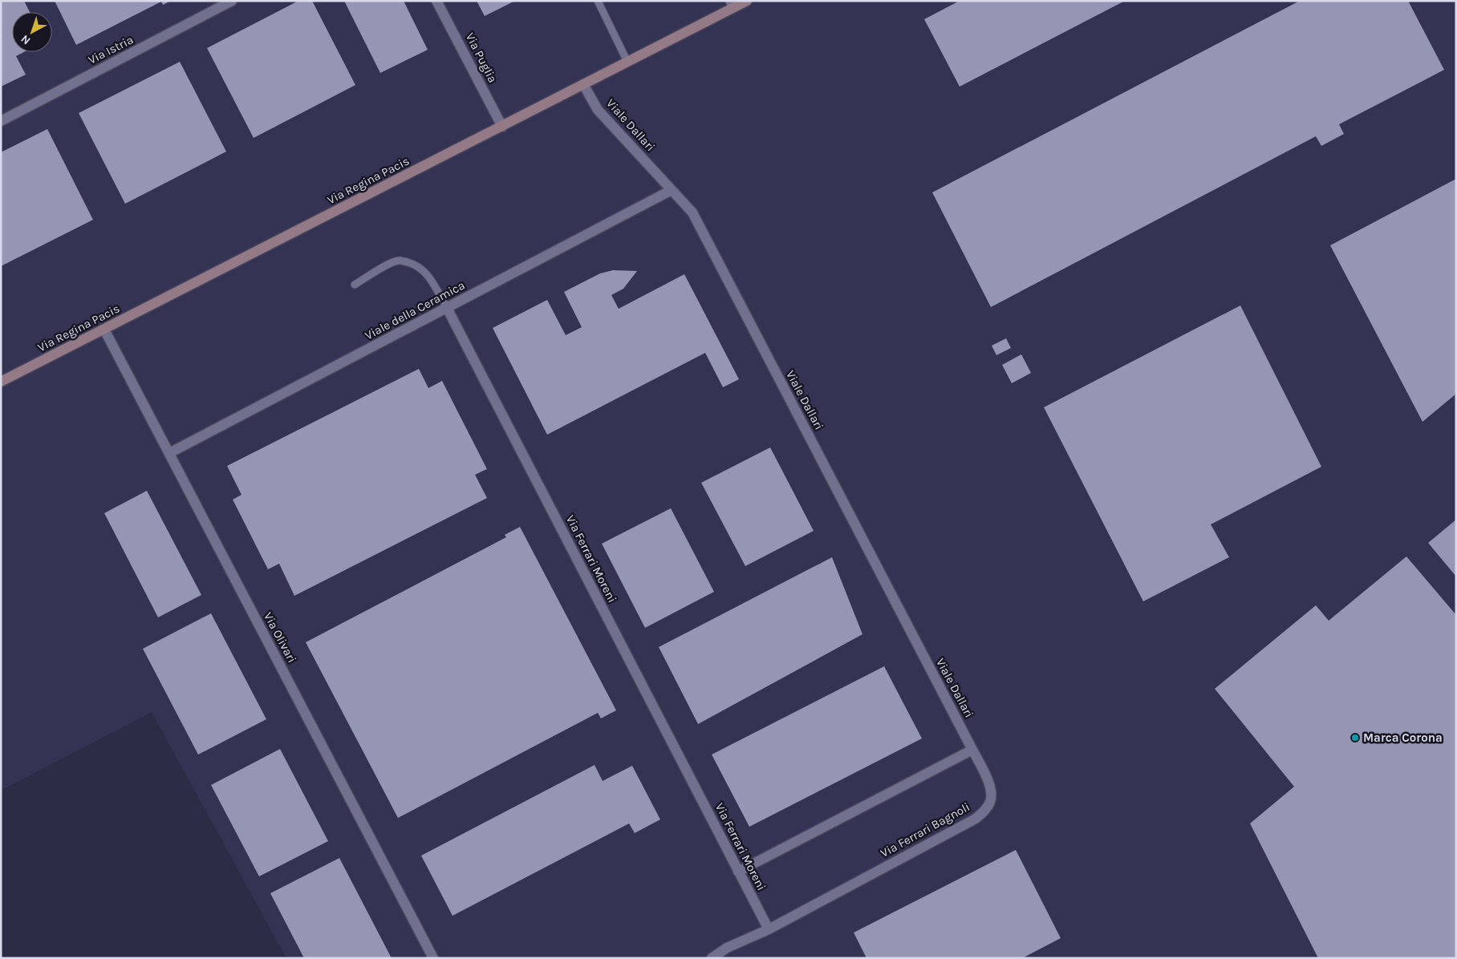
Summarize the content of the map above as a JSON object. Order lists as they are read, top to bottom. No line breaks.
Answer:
{"streets":{"street":["Via Istria","Via Puglia","Viale Dallari","Via Regina Pacis","Viale della Ceramica","Via Ferrari Moreni","Via Olivari","Via Ferrari Bagnoli"]},"crossings":[["Via Puglia","Via Regina Pacis"],["Viale Dallari","Via Regina Pacis"],["Viale Dallari","Viale della Ceramica"],["Viale Dallari","Via Ferrari Bagnoli"],["Via Regina Pacis","Via Olivari"],["Viale della Ceramica","Via Ferrari Moreni"],["Viale della Ceramica","Via Olivari"],["Via Ferrari Moreni","Via Ferrari Bagnoli"]],"places":["Marca Corona"],"north":"bottom left"}
